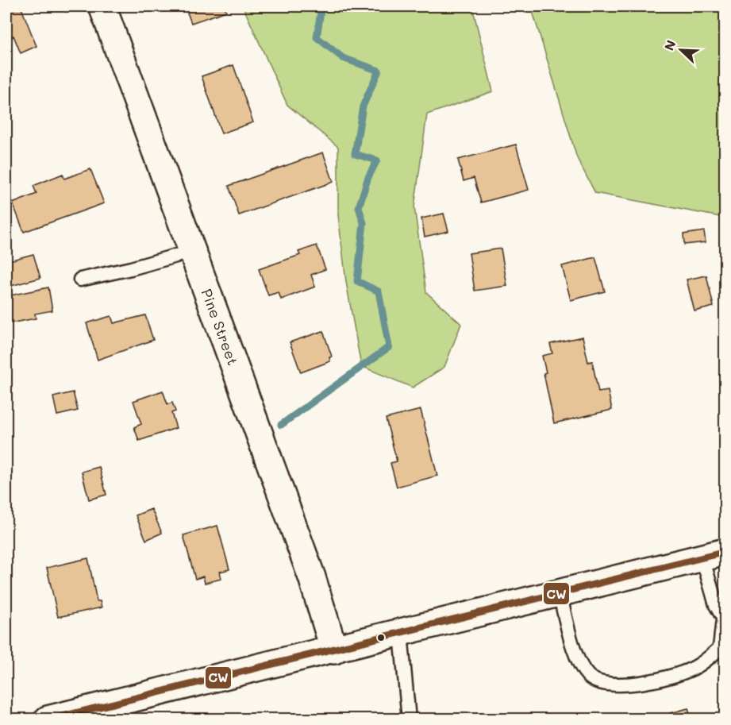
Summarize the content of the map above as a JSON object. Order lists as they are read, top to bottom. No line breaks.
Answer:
{"streets":{"street":["Pine Street"]},"lines":["transit line CW"],"north":"top left"}
